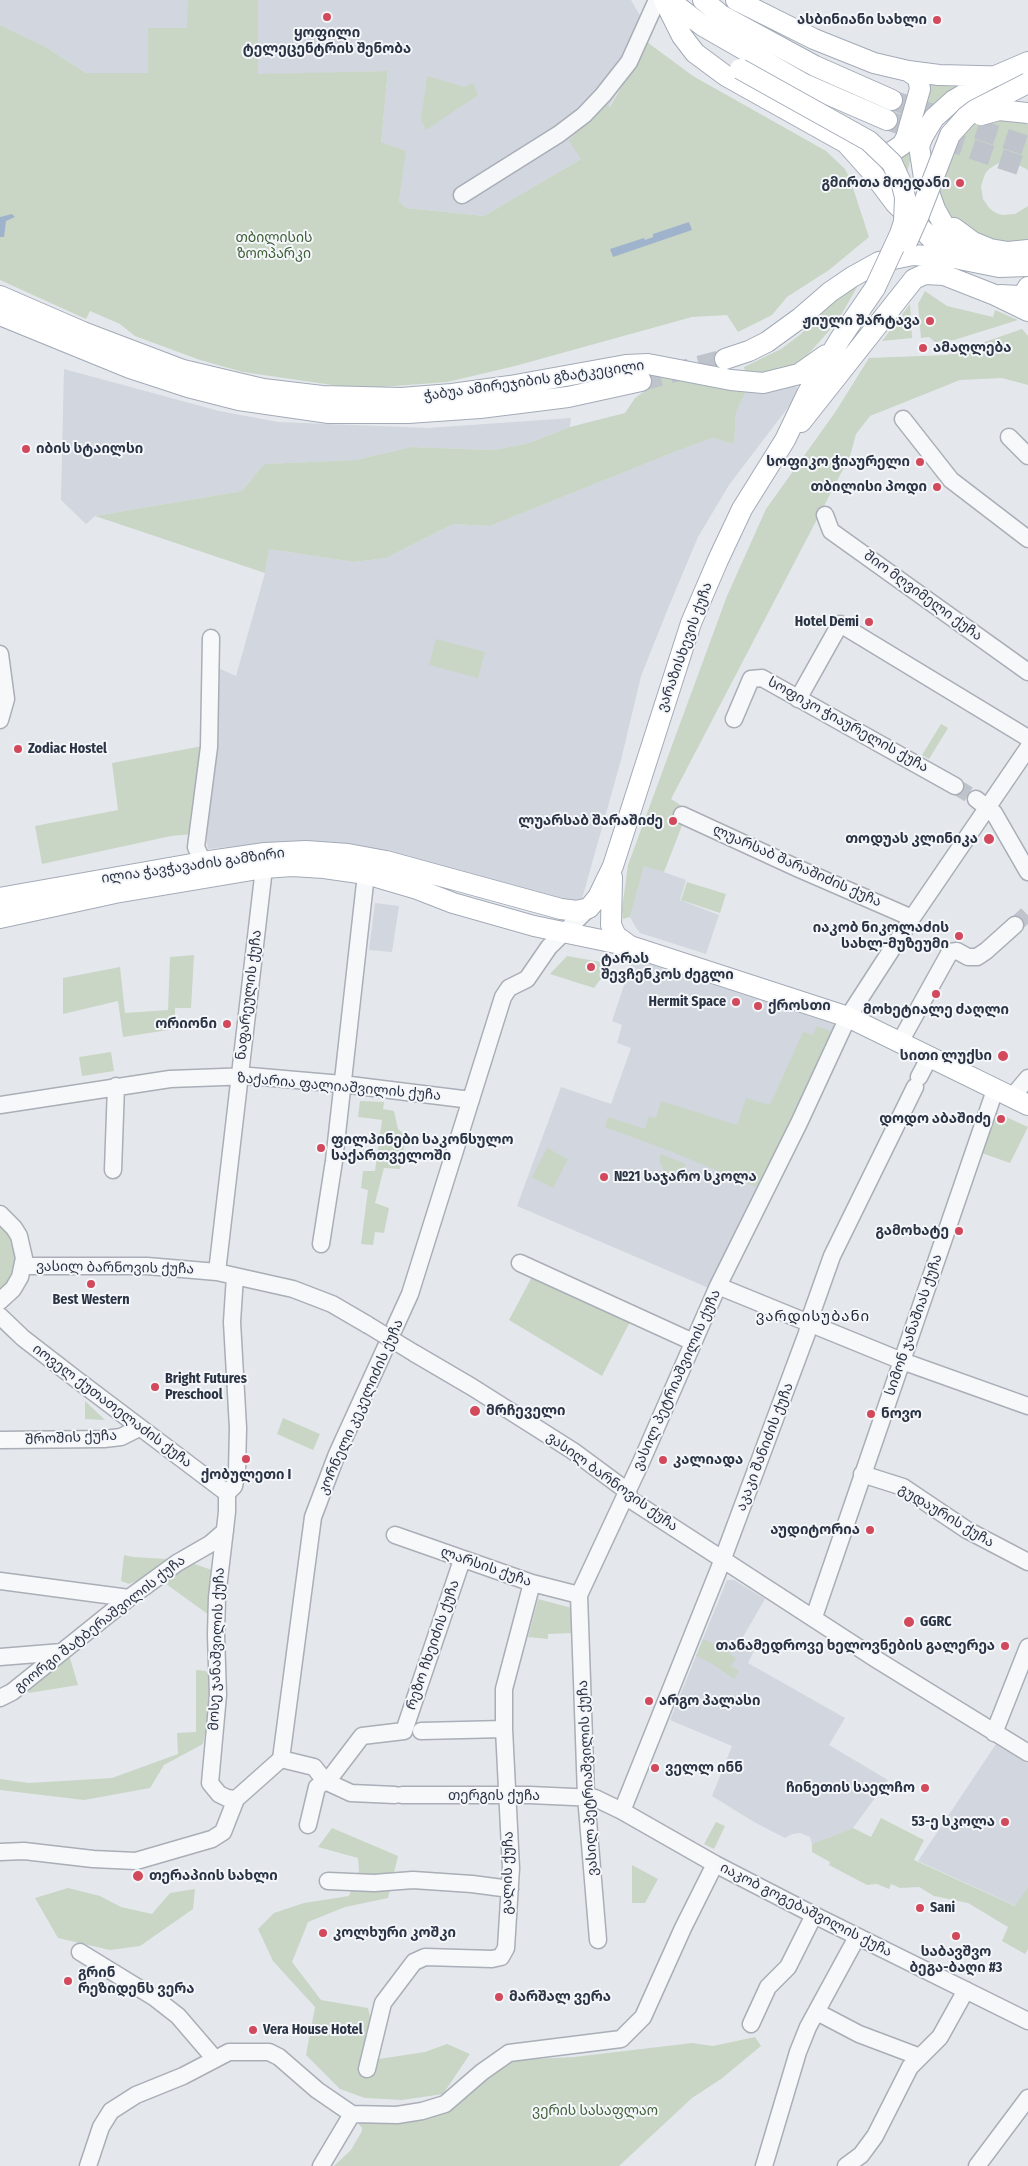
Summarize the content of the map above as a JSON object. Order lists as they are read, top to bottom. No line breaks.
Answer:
{"streets":{"main road":["ჭაბუა ამირეჯიბის გზატკეცილი","ვარაზისხევის ქუჩა","ილია ჭავჭავაძის გამზირი"],"street":["შიო მღვიმელი ქუჩა","სოფიკო ჭიაურელის ქუჩა","ლუარსაბ შარაშიძის ქუჩა","ნაფარეულის ქუჩა","ზაქარია ფალიაშვილის ქუჩა","ვასილ ბარნოვის ქუჩა","სიმონ ჯანაშიას ქუჩა","ვასილ პეტრიაშვილის ქუჩა","იოველ ქუთათელაძის ქუჩა","კორნელი კეკელიძის ქუჩა","შროშის ქუჩა","აკაკი შანიძის ქუჩა","გუდაურის ქუჩა","ლარსის ქუჩა","გიორგი შატბერაშვილის ქუჩა","რეზო ჩხეიძის ქუჩა","მოსე ჯანაშვილის ქუჩა","თერგის ქუჩა","გალის ქუჩა","იაკობ გოგებაშვილის ქუჩა"]},"crossings":[["ჭაბუა ამირეჯიბის გზატკეცილი","ვარაზისხევის ქუჩა"],["ვარაზისხევის ქუჩა","ილია ჭავჭავაძის გამზირი"],["ვარაზისხევის ქუჩა","კორნელი კეკელიძის ქუჩა"],["ილია ჭავჭავაძის გამზირი","ნაფარეულის ქუჩა"],["ილია ჭავჭავაძის გამზირი","სიმონ ჯანაშიას ქუჩა"],["ილია ჭავჭავაძის გამზირი","ვასილ პეტრიაშვილის ქუჩა"],["ილია ჭავჭავაძის გამზირი","კორნელი კეკელიძის ქუჩა"],["ილია ჭავჭავაძის გამზირი","აკაკი შანიძის ქუჩა"],["ლუარსაბ შარაშიძის ქუჩა","ვასილ პეტრიაშვილის ქუჩა"],["ნაფარეულის ქუჩა","ზაქარია ფალიაშვილის ქუჩა"],["ნაფარეულის ქუჩა","ვასილ ბარნოვის ქუჩა"],["ზაქარია ფალიაშვილის ქუჩა","კორნელი კეკელიძის ქუჩა"],["ვასილ ბარნოვის ქუჩა","სიმონ ჯანაშიას ქუჩა"],["ვასილ ბარნოვის ქუჩა","ვასილ პეტრიაშვილის ქუჩა"],["ვასილ ბარნოვის ქუჩა","აკაკი შანიძის ქუჩა"],["ვასილ ბარნოვის ქუჩა","მოსე ჯანაშვილის ქუჩა"],["სიმონ ჯანაშიას ქუჩა","გუდაურის ქუჩა"],["ვასილ პეტრიაშვილის ქუჩა","ლარსის ქუჩა"],["ვასილ პეტრიაშვილის ქუჩა","თერგის ქუჩა"],["ვასილ პეტრიაშვილის ქუჩა","იაკობ გოგებაშვილის ქუჩა"],["იოველ ქუთათელაძის ქუჩა","შროშის ქუჩა"],["იოველ ქუთათელაძის ქუჩა","მოსე ჯანაშვილის ქუჩა"],["კორნელი კეკელიძის ქუჩა","თერგის ქუჩა"],["აკაკი შანიძის ქუჩა","იაკობ გოგებაშვილის ქუჩა"],["ლარსის ქუჩა","რეზო ჩხეიძის ქუჩა"],["ლარსის ქუჩა","გალის ქუჩა"],["გიორგი შატბერაშვილის ქუჩა","მოსე ჯანაშვილის ქუჩა"],["რეზო ჩხეიძის ქუჩა","თერგის ქუჩა"],["თერგის ქუჩა","გალის ქუჩა"],["თერგის ქუჩა","იაკობ გოგებაშვილის ქუჩა"]],"districts":["ვარდისუბანი"],"parks":["თბილისის ზოოპარკი","ვერის სასაფლაო"],"places":["ყოფილი ტელეცენტრის შენობა","ასბინიანი სახლი","გმირთა მოედანი","ჟიული შარტავა","ამაღლება","იბის სტაილსი","სოფიკო ჭიაურელი","თბილისი პოდი","Hotel Demi","Zodiac Hostel","ლუარსაბ შარაშიძე","თოდუას კლინიკა","იაკობ ნიკოლაძის სახლ-მუზეუმი","ტარას შევჩენკოს ძეგლი","მოხეტიალე ძაღლი","Hermit Space","ქროსთი","ორიონი","სითი ლუქსი","დოდო აბაშიძე","ფილპინები საკონსულო საქართველოში","№21 საჯარო სკოლა","გამოხატე","Best Western","Bright Futures Preschool","მრჩეველი","ნოვო","ქობულეთი I","კალიადა","აუდიტორია","GGRC","თანამედროვე ხელოვნების გალერეა","არგო პალასი","ველლ ინნ","ჩინეთის საელჩო","53-ე სკოლა","თერაპიის სახლი","Sani","კოლხური კოშკი","საბავშვო ბეგა-ბაღი #3","გრინ რეზიდენს ვერა","მარშალ ვერა","Vera House Hotel"]}
